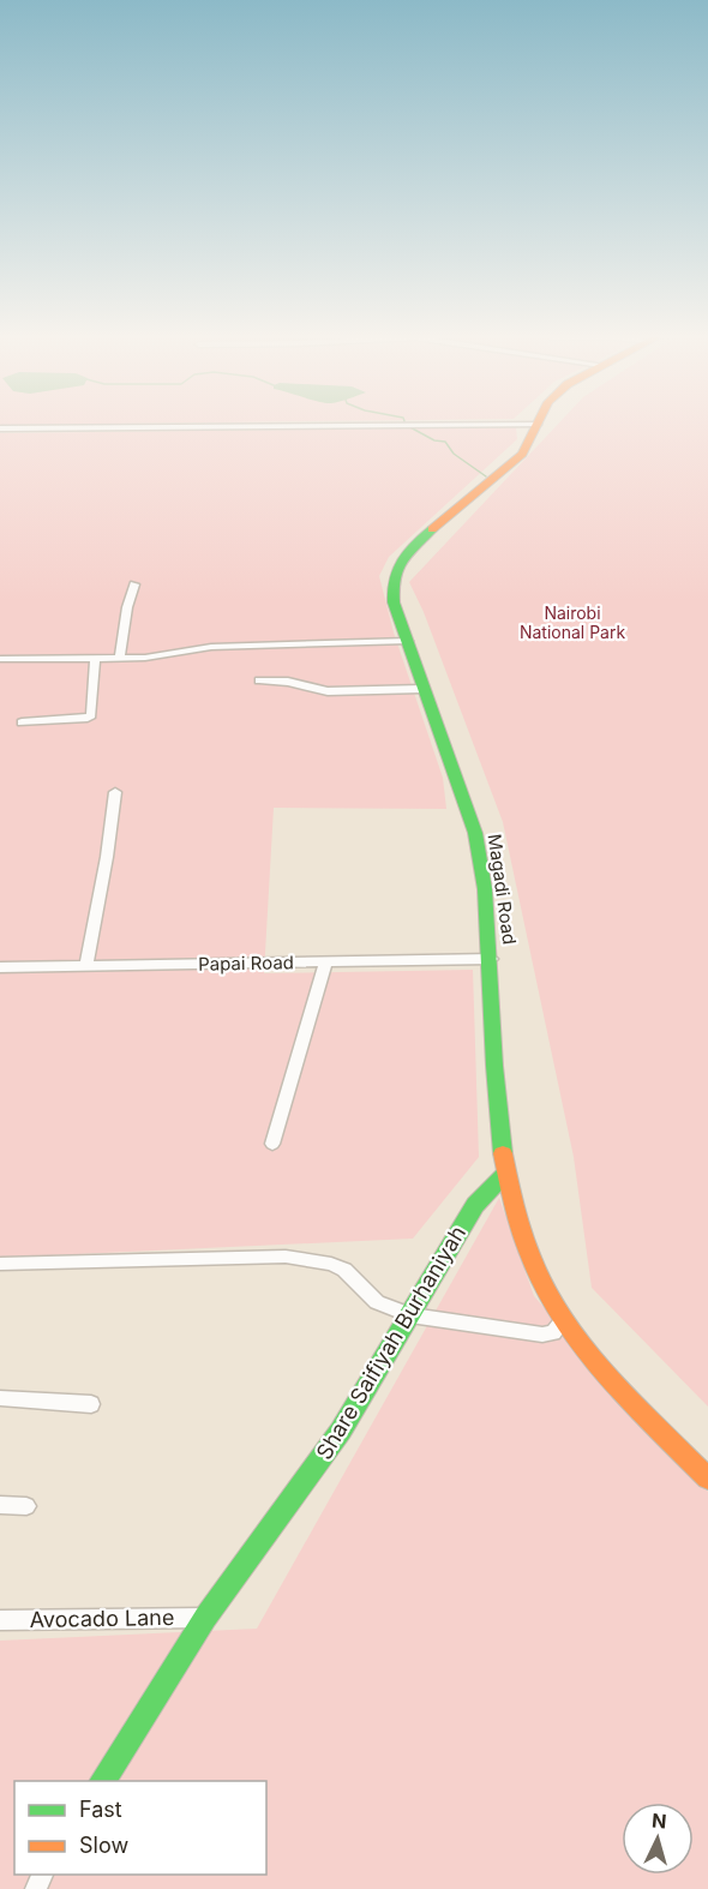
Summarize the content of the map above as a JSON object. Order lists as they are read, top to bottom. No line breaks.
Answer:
{"streets":{"main road":["Magadi Road","Share Saifiyah Burhaniyah"],"street":["Papai Road","Avocado Lane"]},"crossings":[["Magadi Road","Papai Road"],["Magadi Road","Share Saifiyah Burhaniyah"],["Share Saifiyah Burhaniyah","Avocado Lane"]],"parks":["Nairobi National Park"],"legend":["Fast","Slow"],"north":"top"}
